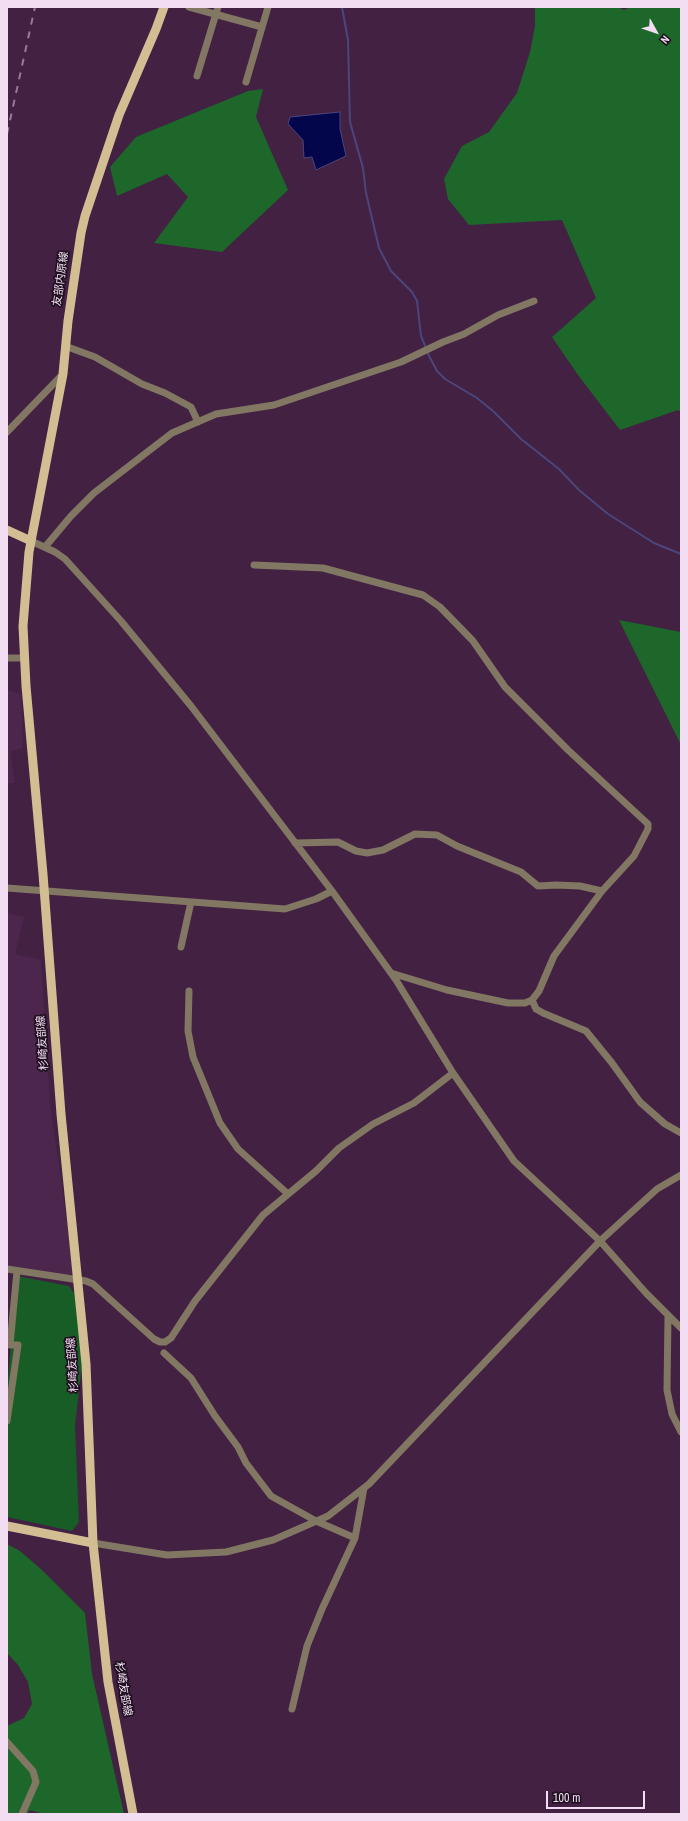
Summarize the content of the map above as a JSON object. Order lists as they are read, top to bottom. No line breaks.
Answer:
{"streets":{"main road":["友部内原線","杉崎友部線"]},"crossings":[["友部内原線","杉崎友部線"]],"scale_bar":"100 m","north":"bottom right"}
